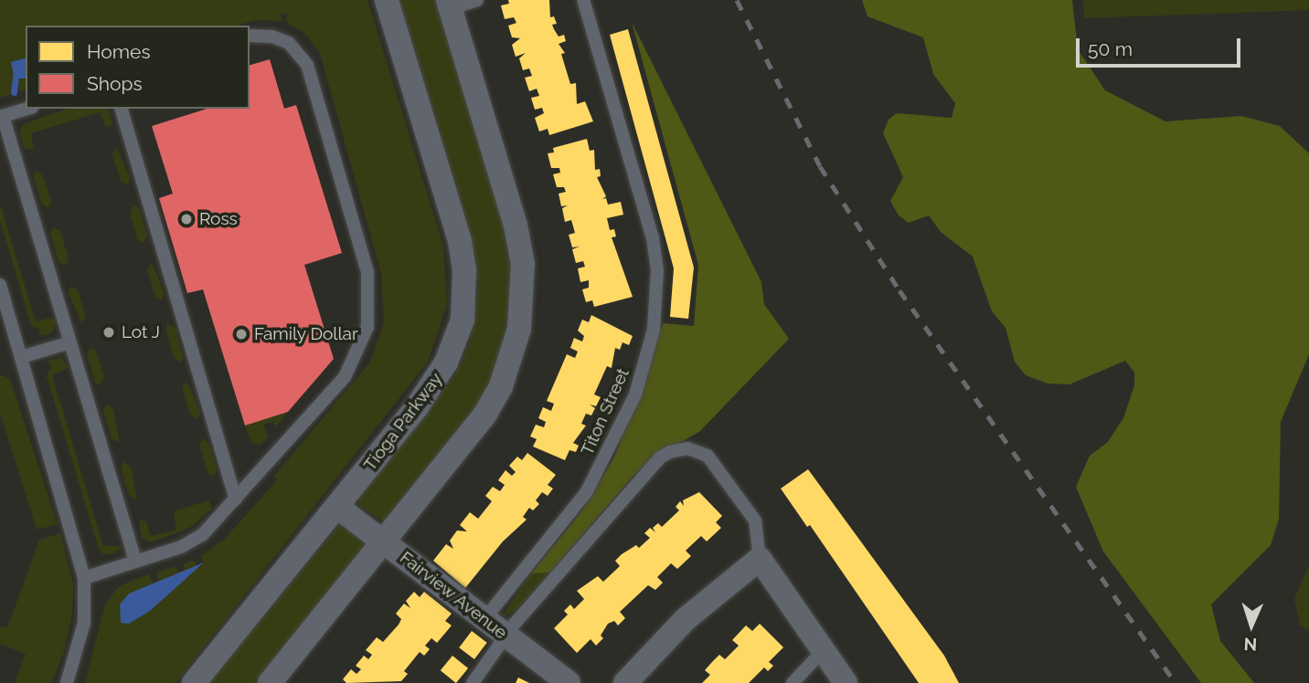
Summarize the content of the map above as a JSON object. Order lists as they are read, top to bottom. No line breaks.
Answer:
{"streets":{"street":["Tioga Parkway","Fairview Avenue"],"lane":["Titon Street"]},"crossings":[["Titon Street","Fairview Avenue"],["Tioga Parkway","Fairview Avenue"]],"places":["Ross","Lot J","Family Dollar"],"legend":["Homes","Shops"],"scale_bar":"50 m","north":"bottom"}
